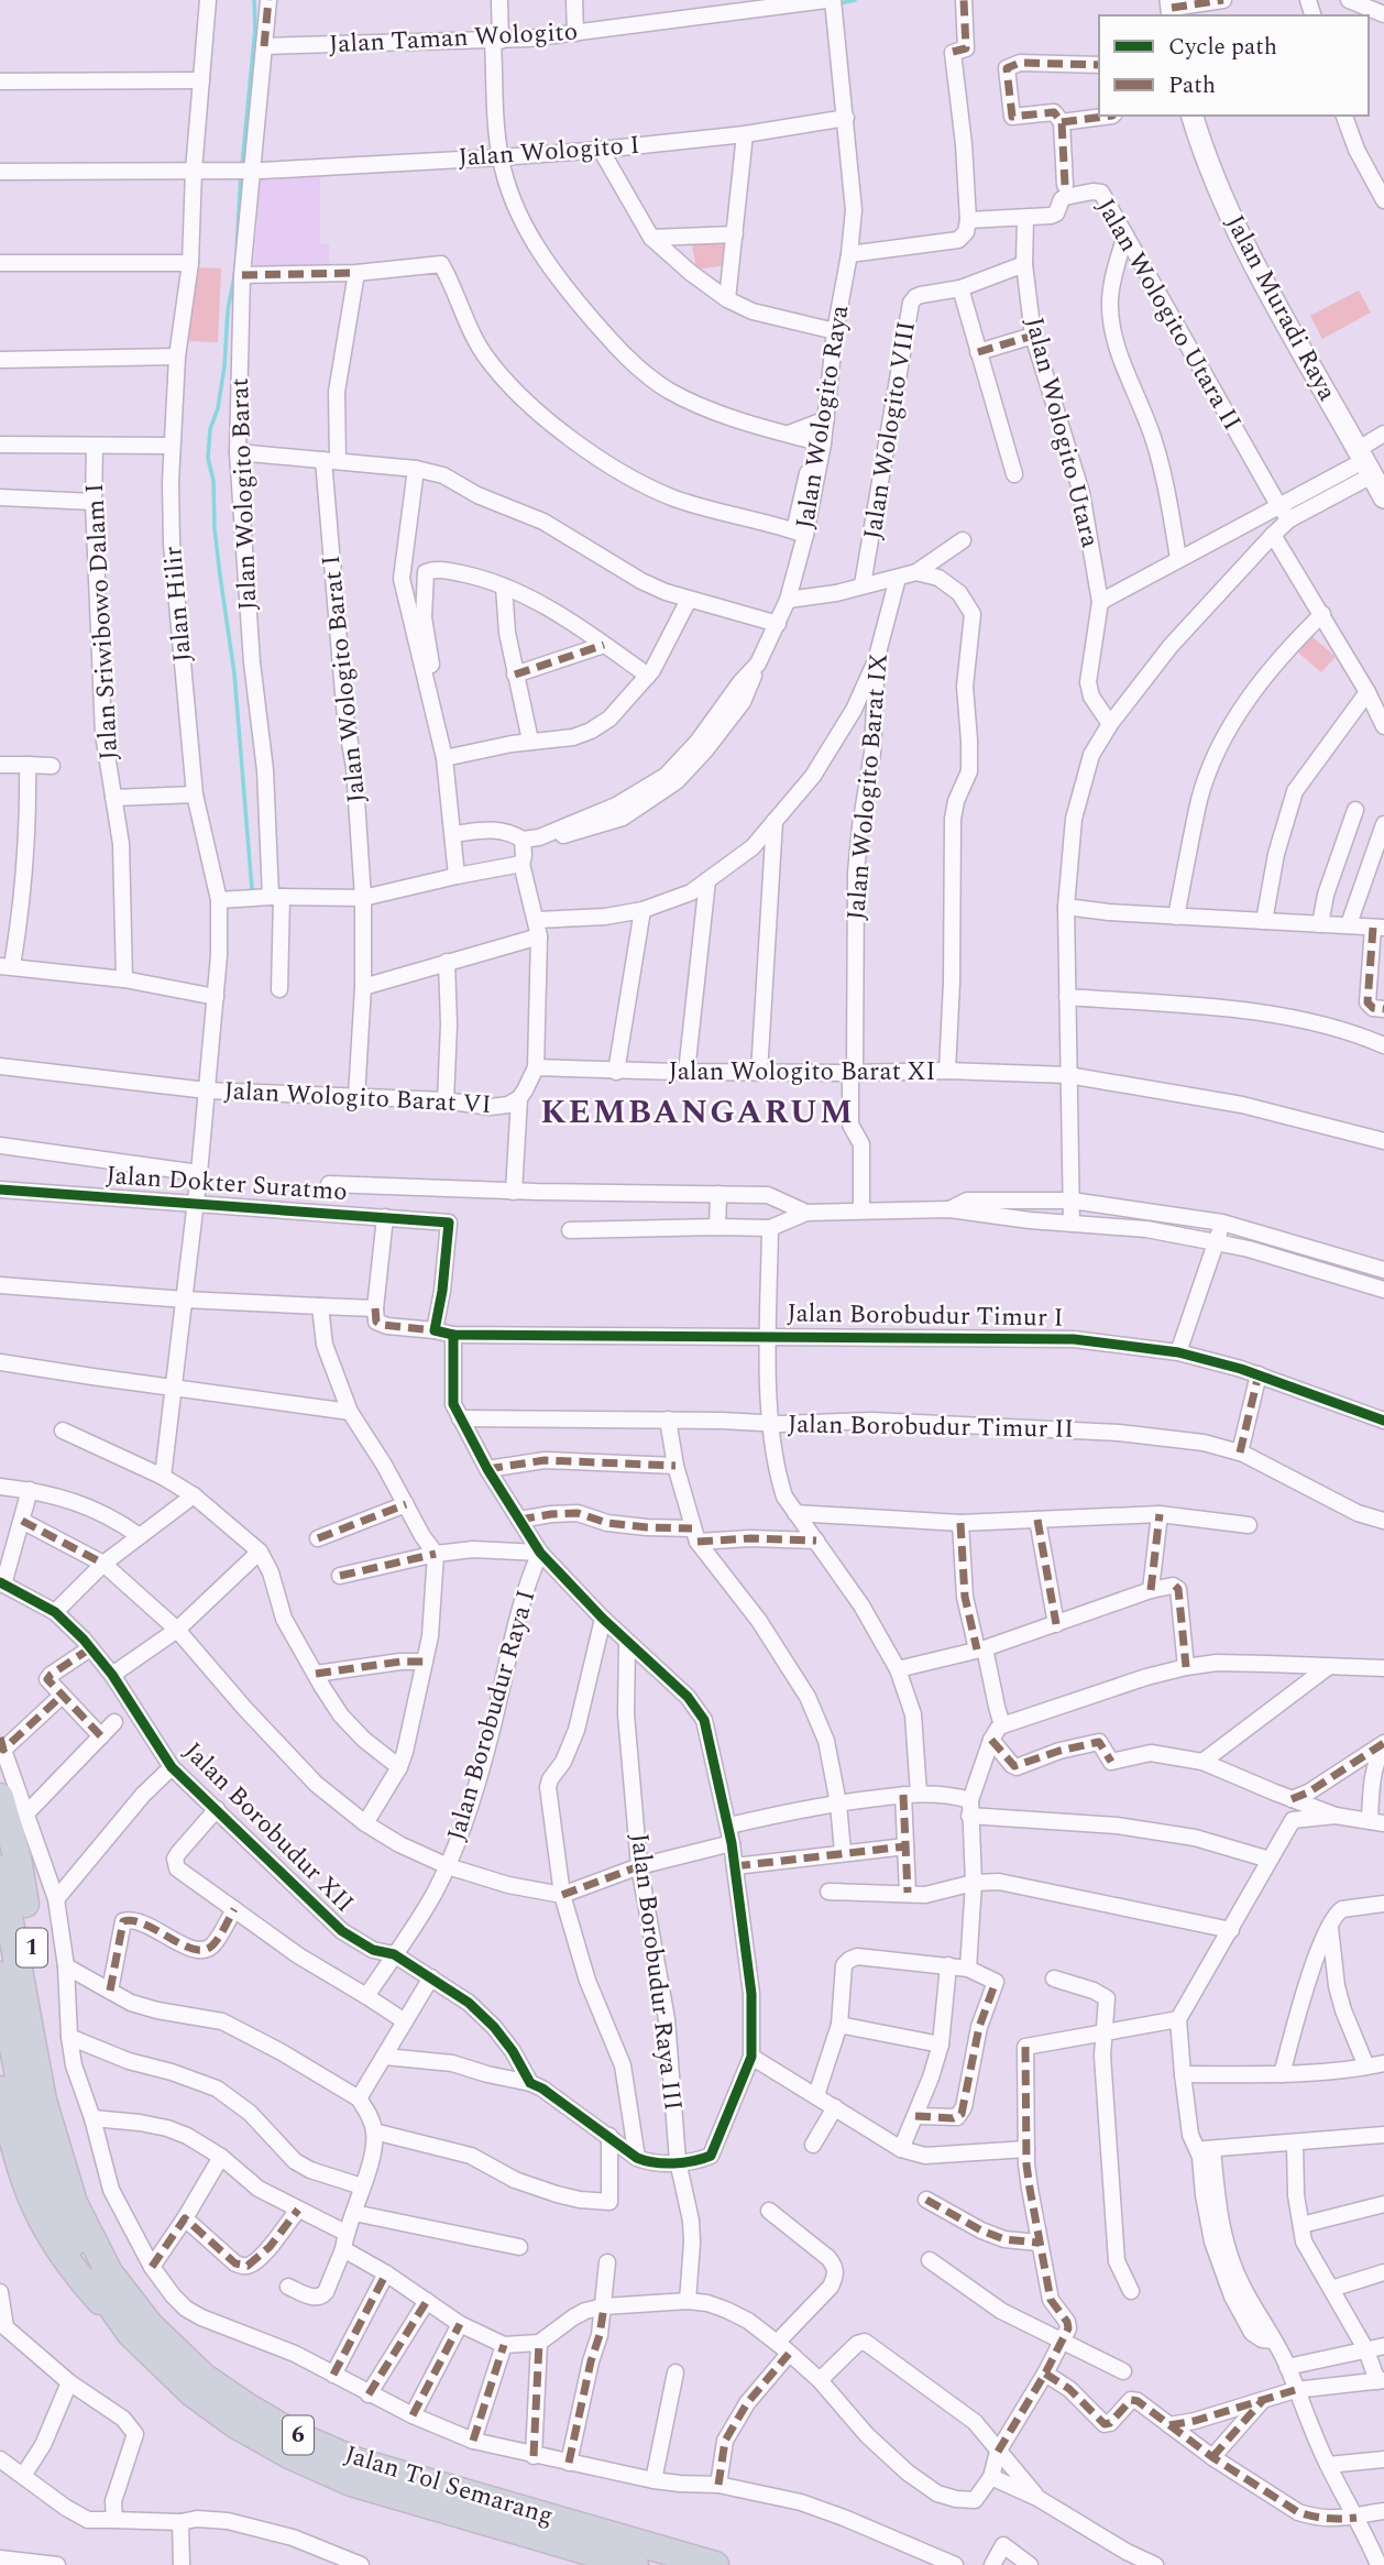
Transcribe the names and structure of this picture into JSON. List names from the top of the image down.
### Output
{
  "streets": {
    "highway": ["1", "6", "Jalan Tol Semarang"],
    "street": [
      "Jalan Taman Wologito",
      "Jalan Wologito I",
      "Jalan Muradi Raya",
      "Jalan Wologito Utara II",
      "Jalan Wologito Raya",
      "Jalan Wologito VIII",
      "Jalan Wologito Utara",
      "Jalan Wologito Barat",
      "Jalan Hilir",
      "Jalan Sriwibowo Dalam I",
      "Jalan Wologito Barat I",
      "Jalan Wologito Barat IX",
      "Jalan Wologito Barat XI",
      "Jalan Wologito Barat VI",
      "Jalan Dokter Suratmo",
      "Jalan Borobudur Timur I",
      "Jalan Borobudur Timur II",
      "Jalan Borobudur Raya I",
      "Jalan Borobudur XII",
      "Jalan Borobudur Raya III"
    ]
  },
  "crossings": [
    ["Jalan Taman Wologito", "Jalan Wologito Barat"],
    ["Jalan Wologito I", "Jalan Wologito Raya"],
    ["Jalan Wologito I", "Jalan Wologito Barat"],
    ["Jalan Wologito I", "Jalan Hilir"],
    ["Jalan Wologito Utara II", "Jalan Wologito Utara"],
    ["Jalan Wologito VIII", "Jalan Wologito Utara"],
    ["Jalan Hilir", "Jalan Wologito Barat VI"],
    ["Jalan Hilir", "Jalan Dokter Suratmo"],
    ["Jalan Wologito Barat I", "Jalan Wologito Barat VI"],
    ["Jalan Wologito Barat IX", "Jalan Wologito Barat XI"],
    ["Jalan Wologito Barat IX", "Jalan Dokter Suratmo"],
    ["Jalan Wologito Barat XI", "Jalan Wologito Barat VI"],
    ["Jalan Dokter Suratmo", "Jalan Borobudur Timur I"],
    ["Jalan Borobudur Raya I", "Jalan Borobudur XII"],
    ["1", "Jalan Tol Semarang"]
  ],
  "districts": ["KEMBANGARUM"],
  "legend": ["Cycle path", "Path"]
}
